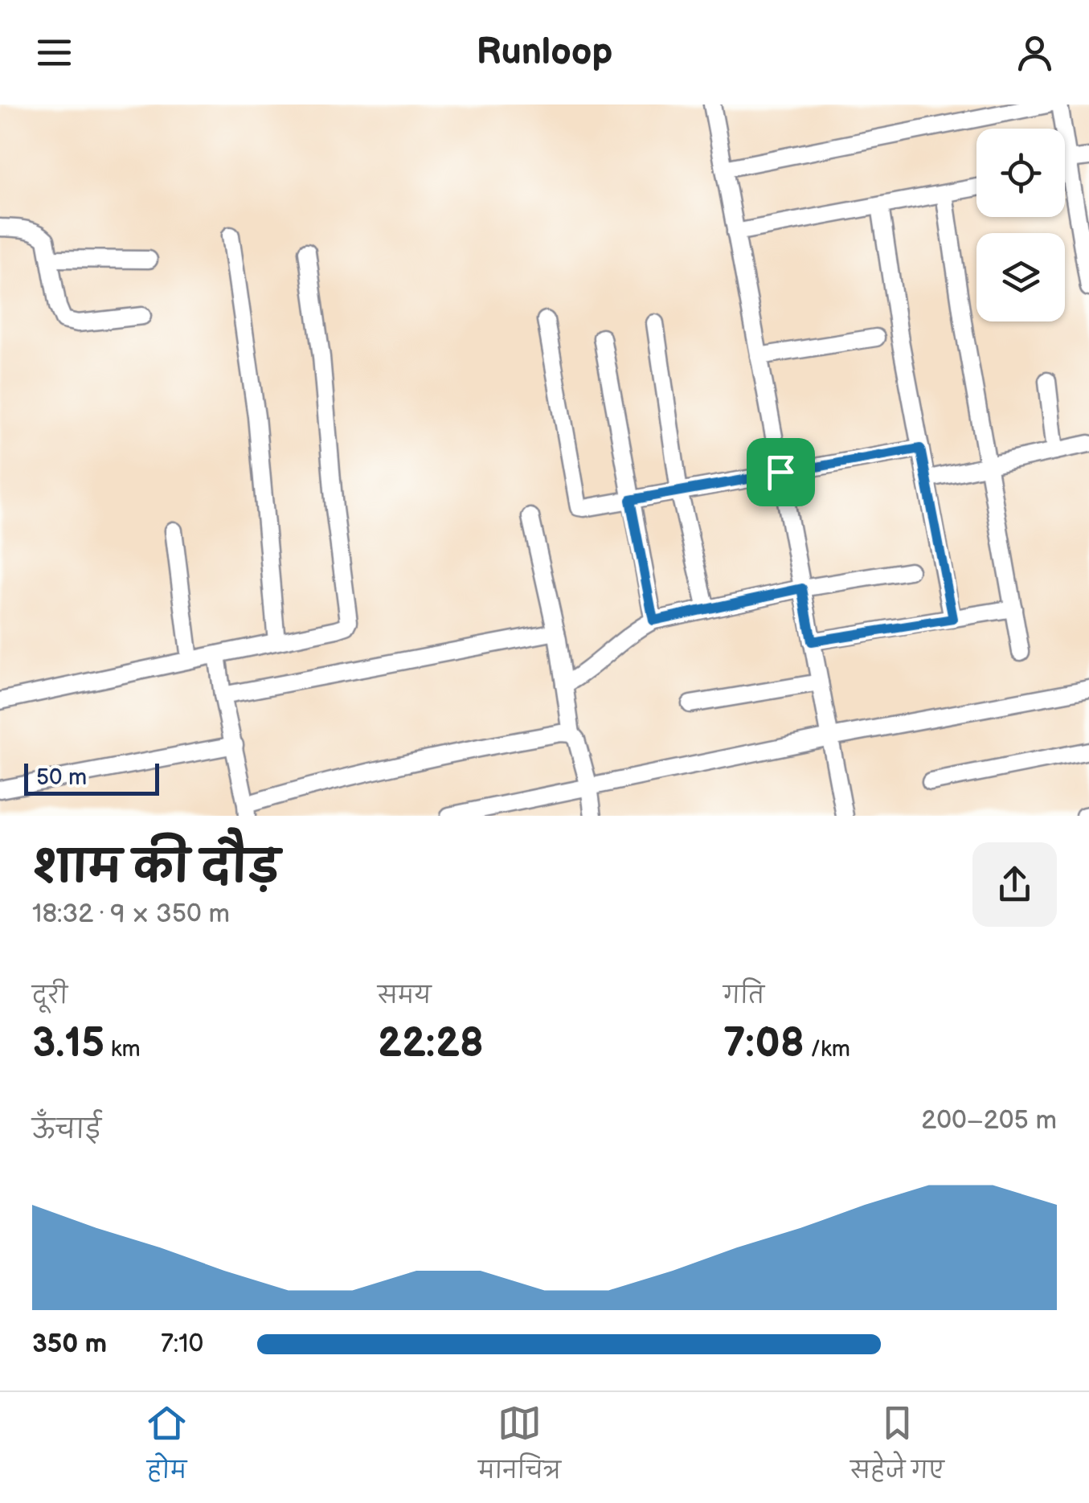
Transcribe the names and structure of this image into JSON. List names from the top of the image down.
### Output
{
  "scale_bar": "50 m",
  "page": {
    "header": "Runloop",
    "scale": "50 m",
    "heading": ["शाम की दौड़", "18:32 · 9 × 350 m"],
    "stats": [
      ["दूरी", "3.15 km"],
      ["समय", "22:28"],
      ["गति", "7:08 /km"]
    ],
    "chart": ["ऊँचाई", "200–205 m"],
    "list": [
      {
        "name": "350 m",
        "note": "7:10"
      }
    ],
    "tabs": ["होम", "मानचित्र", "सहेजे गए"]
  }
}
